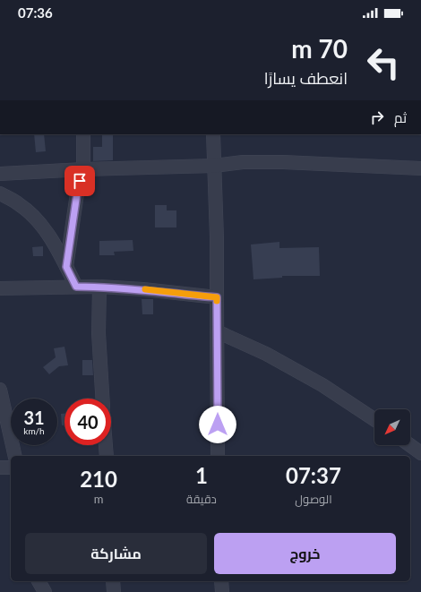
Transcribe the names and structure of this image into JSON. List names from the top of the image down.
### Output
{
  "north": "bottom left",
  "page": {
    "status": "07:36",
    "turn": ["70 m", "انعطف يسارًا"],
    "then": "ثم",
    "speed": "31 km/h",
    "limit": "40",
    "eta": [
      "07:37",
      "الوصول",
      "1",
      "دقيقة",
      "210",
      "m"
    ],
    "buttons": ["خروج", "مشاركة"]
  }
}
